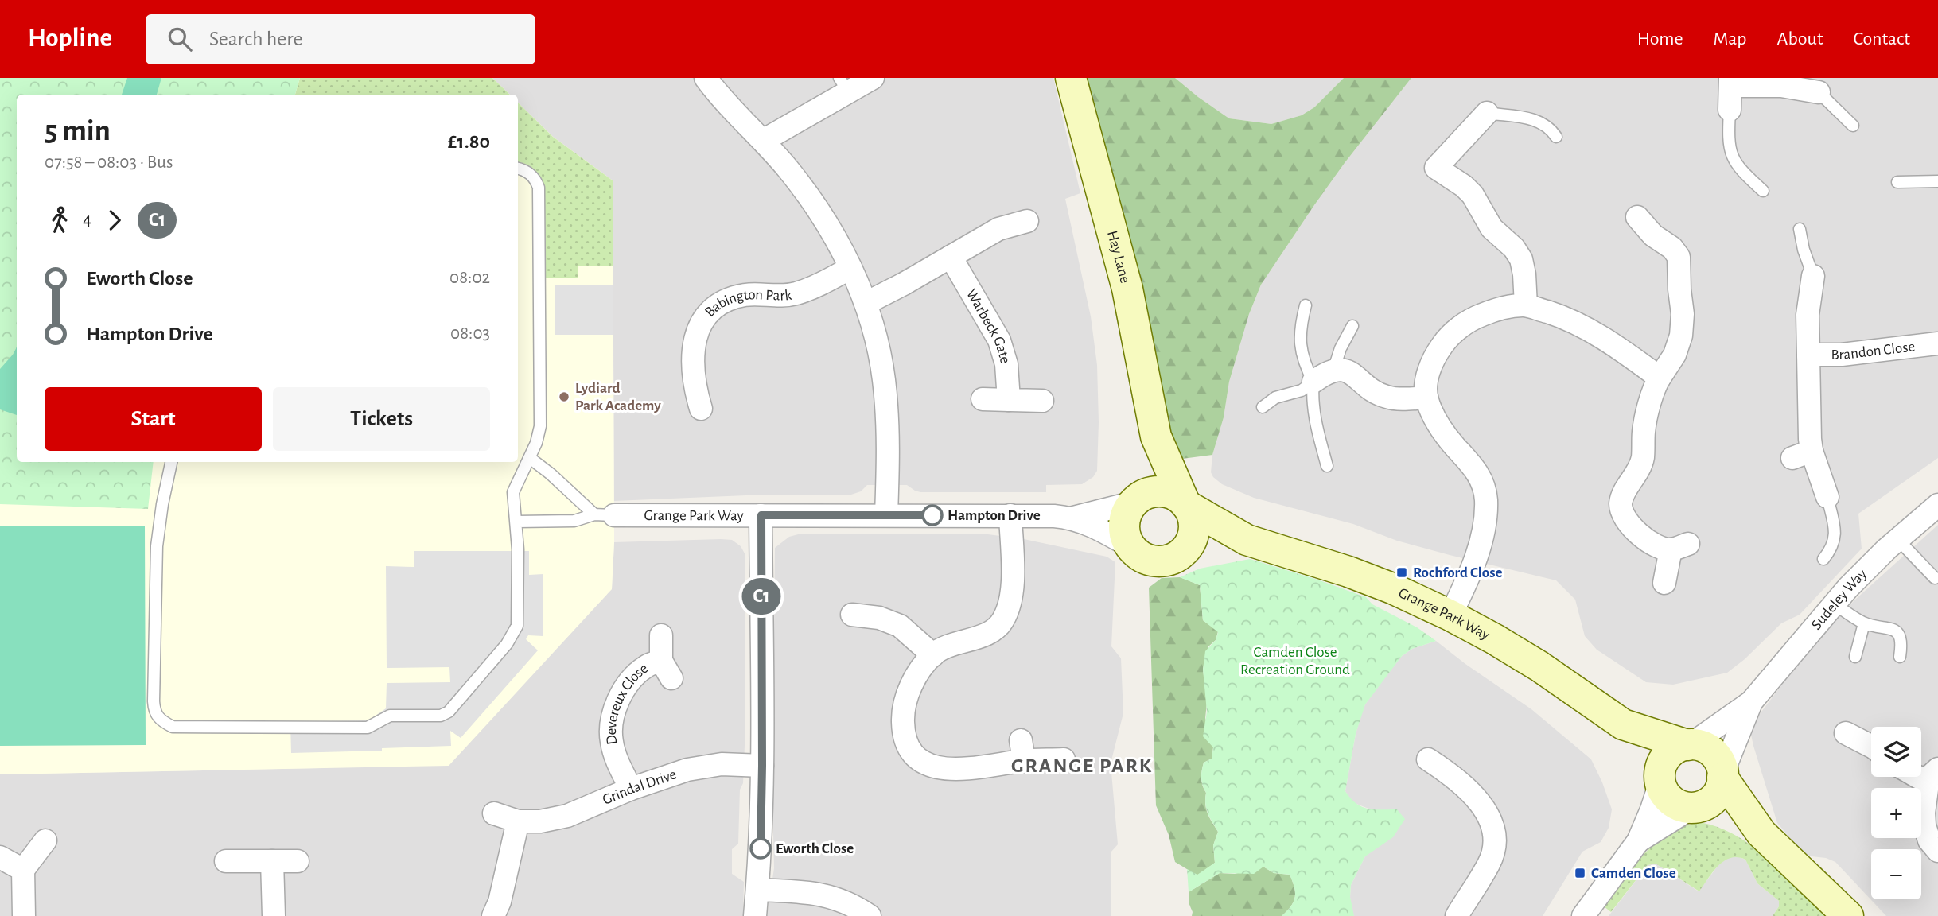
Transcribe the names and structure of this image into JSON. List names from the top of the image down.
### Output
{
  "streets": {
    "street": [
      "Hay Lane",
      "Babington Park",
      "Warbeck Gate",
      "Brandon Close",
      "Grange Park Way",
      "Sudeley Way",
      "Devereux Close",
      "Grindal Drive"
    ]
  },
  "crossings": [
    ["Hay Lane", "Grange Park Way"],
    ["Grange Park Way", "Sudeley Way"],
    ["Devereux Close", "Grindal Drive"]
  ],
  "districts": ["GRANGE PARK"],
  "parks": ["Camden Close Recreation Ground"],
  "places": {
    "other": ["Lydiard Park Academy", "Hampton Drive", "Eworth Close"],
    "transit": ["Rochford Close", "Camden Close"]
  },
  "lines": ["bus line C1"],
  "page": {
    "header": "Hopline",
    "search": "Search here",
    "nav": [
      "Home",
      "Map",
      "About",
      "Contact"
    ],
    "on_map": "C1",
    "heading": ["5 min", "07:58 – 08:03 · Bus", "£1.80"],
    "legs": ["4", "C1"],
    "list": [
      {
        "name": "Eworth Close",
        "value": "08:02"
      },
      {
        "name": "Hampton Drive",
        "value": "08:03"
      }
    ],
    "buttons": ["Start", "Tickets"],
    "map_buttons": ["+", "−"]
  }
}
